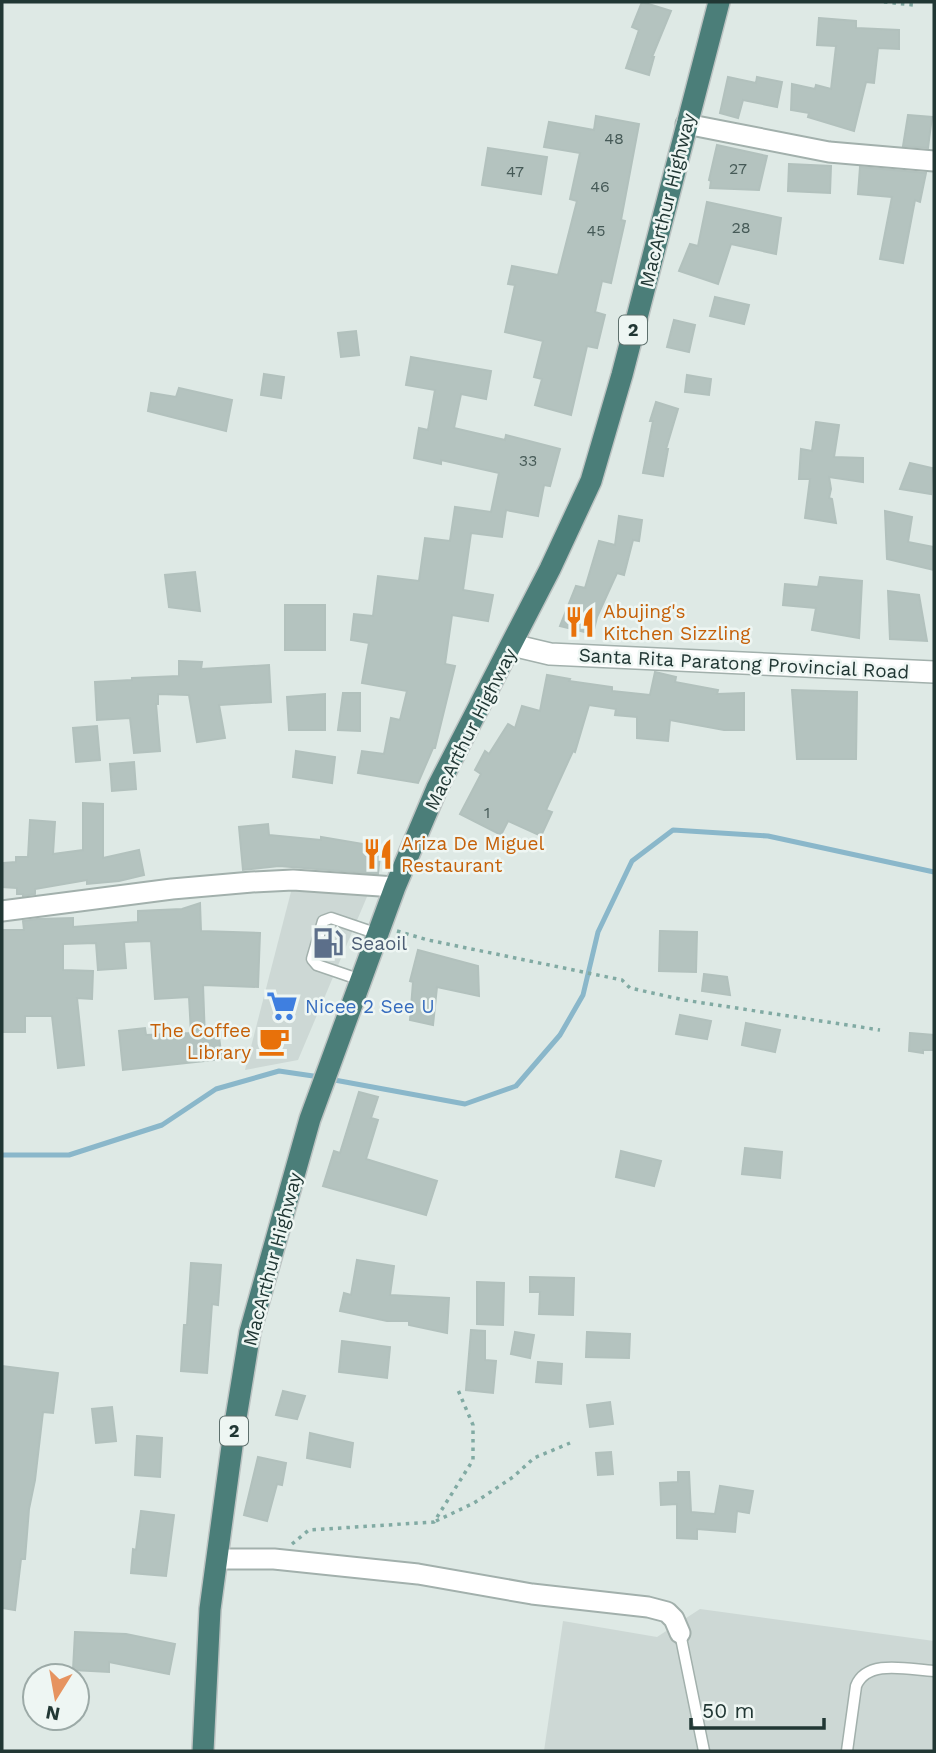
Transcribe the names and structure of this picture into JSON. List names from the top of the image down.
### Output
{
  "streets": {
    "highway": ["MacArthur Highway", "2"],
    "street": ["Santa Rita Paratong Provincial Road"]
  },
  "crossings": [
    ["MacArthur Highway", "Santa Rita Paratong Provincial Road"]
  ],
  "places": {
    "restaurant": ["Abujing's Kitchen Sizzling", "Ariza De Miguel Restaurant"],
    "fuel station": ["Seaoil"],
    "supermarket": ["Nicee 2 See U"],
    "cafe": ["The Coffee Library"]
  },
  "house_numbers": [
    "48",
    "27",
    "47",
    "46",
    "28",
    "45",
    "33",
    "1"
  ],
  "scale_bar": "50 m",
  "north": "bottom"
}
